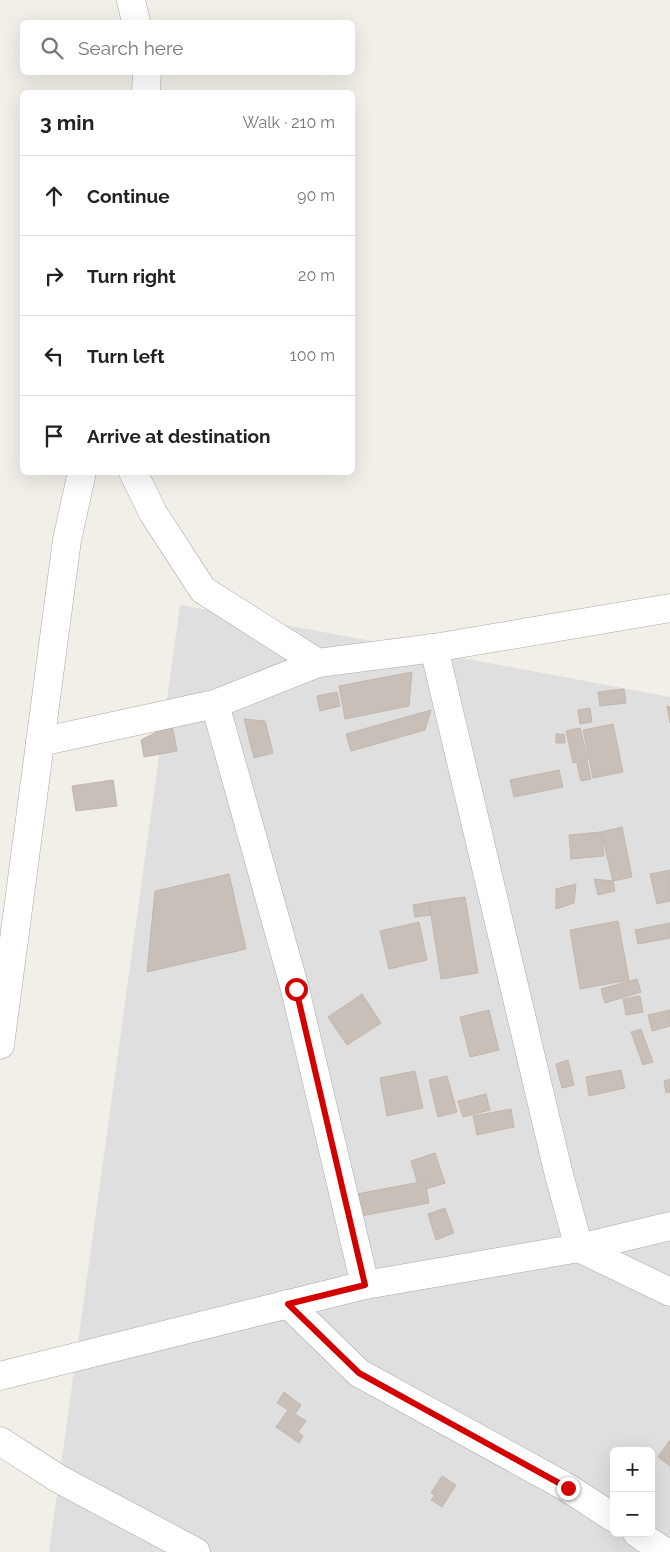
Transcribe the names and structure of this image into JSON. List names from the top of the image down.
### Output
{
  "page": {
    "search": "Search here",
    "heading": ["3 min", "Walk · 210 m"],
    "list": [
      ["Continue", "90 m"],
      ["Turn right", "20 m"],
      ["Turn left", "100 m"],
      "Arrive at destination"
    ],
    "map_buttons": ["+", "−"]
  }
}
